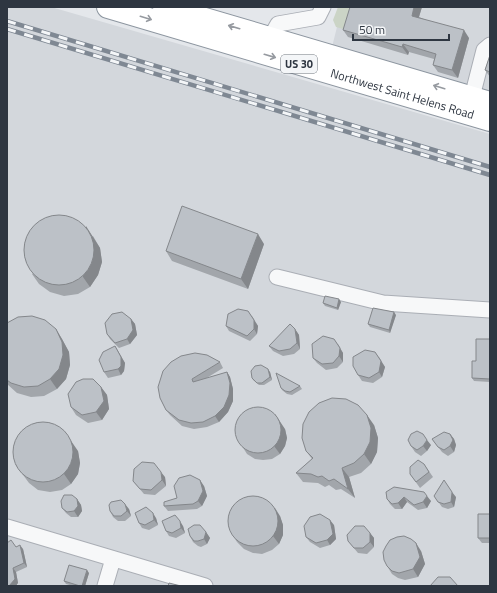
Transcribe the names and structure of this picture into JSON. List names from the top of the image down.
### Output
{
  "streets": {
    "highway": ["US 30", "Northwest Saint Helens Road"]
  },
  "scale_bar": "50 m"
}
